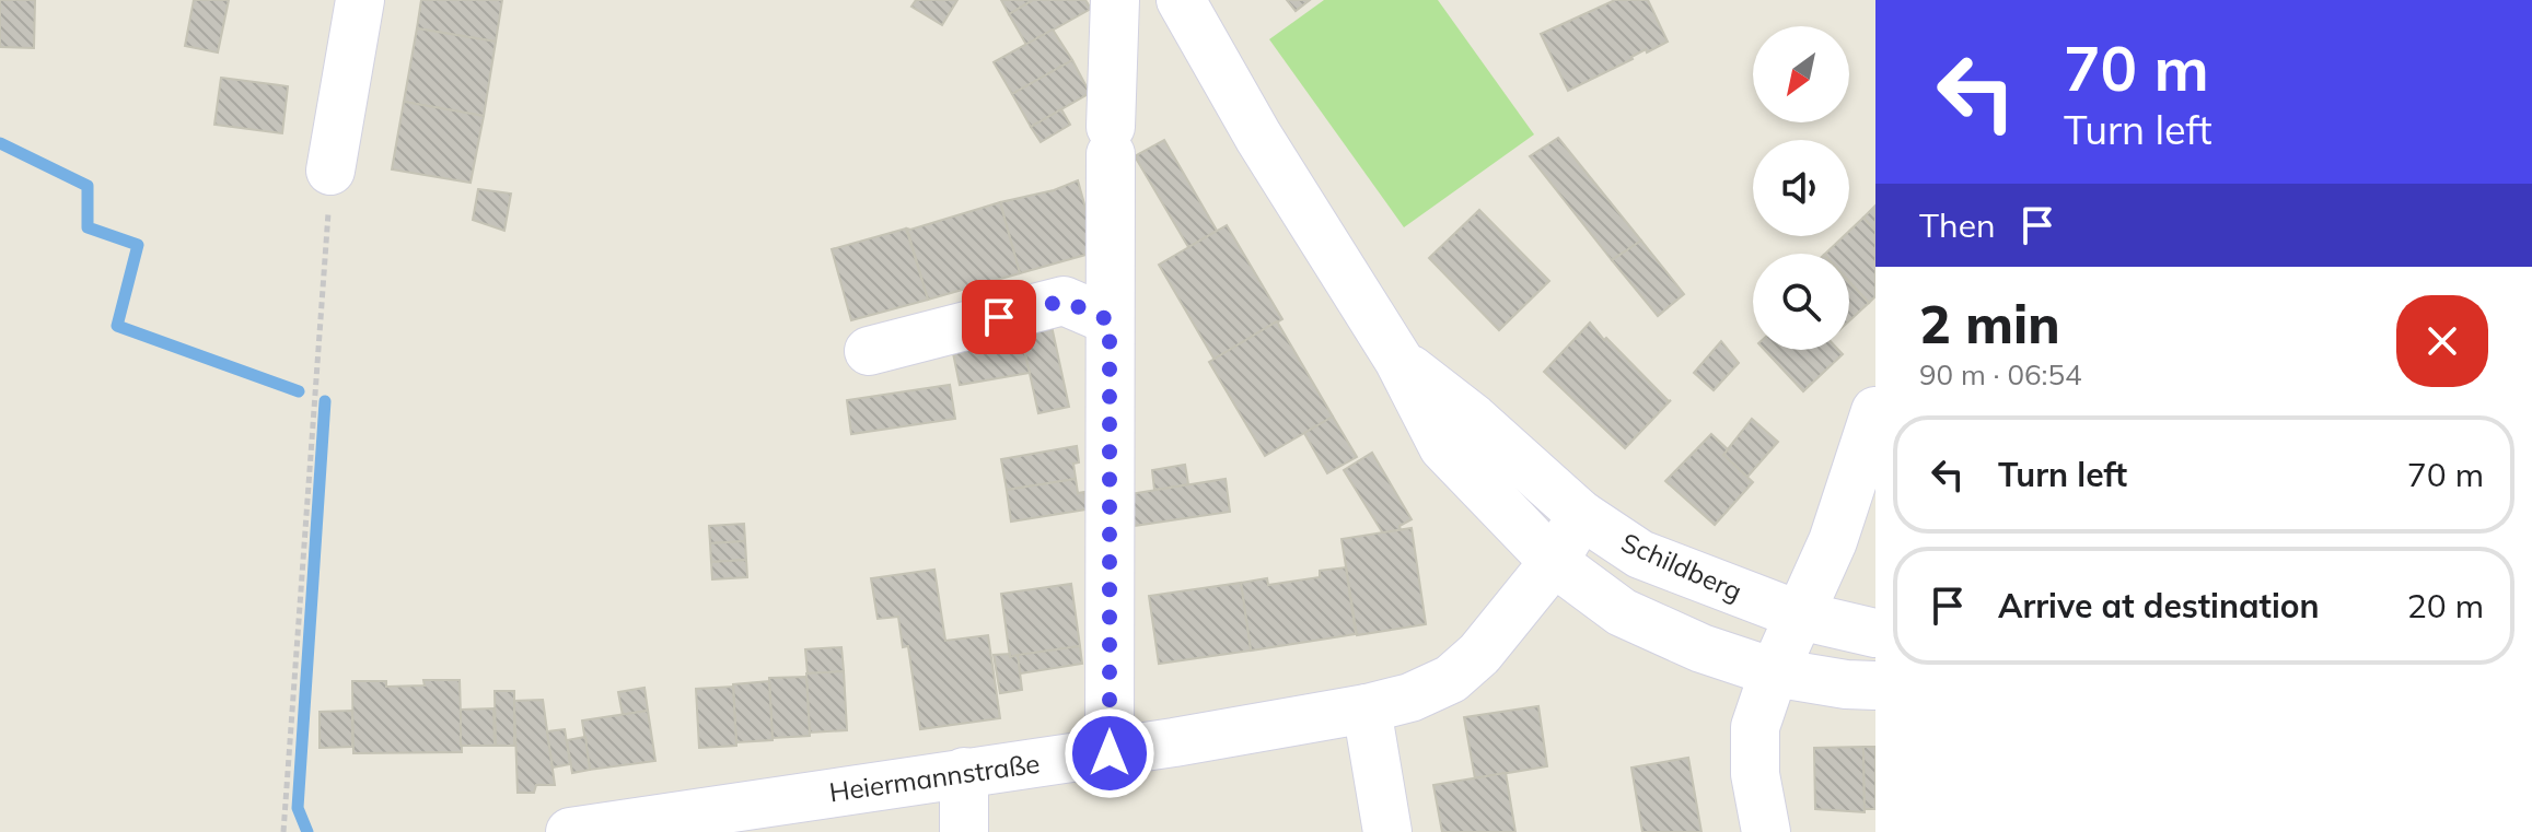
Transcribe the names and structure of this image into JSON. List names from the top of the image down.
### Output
{
  "streets": {
    "street": ["Schildberg", "Heiermannstraße"]
  },
  "crossings": [
    ["Schildberg", "Heiermannstraße"]
  ],
  "north": "bottom left",
  "page": {
    "turn": ["70 m", "Turn left"],
    "then": "Then",
    "heading": ["2 min", "90 m · 06:54"],
    "list": [
      {
        "name": "Turn left",
        "value": "70 m"
      },
      {
        "name": "Arrive at destination",
        "value": "20 m"
      }
    ]
  }
}
